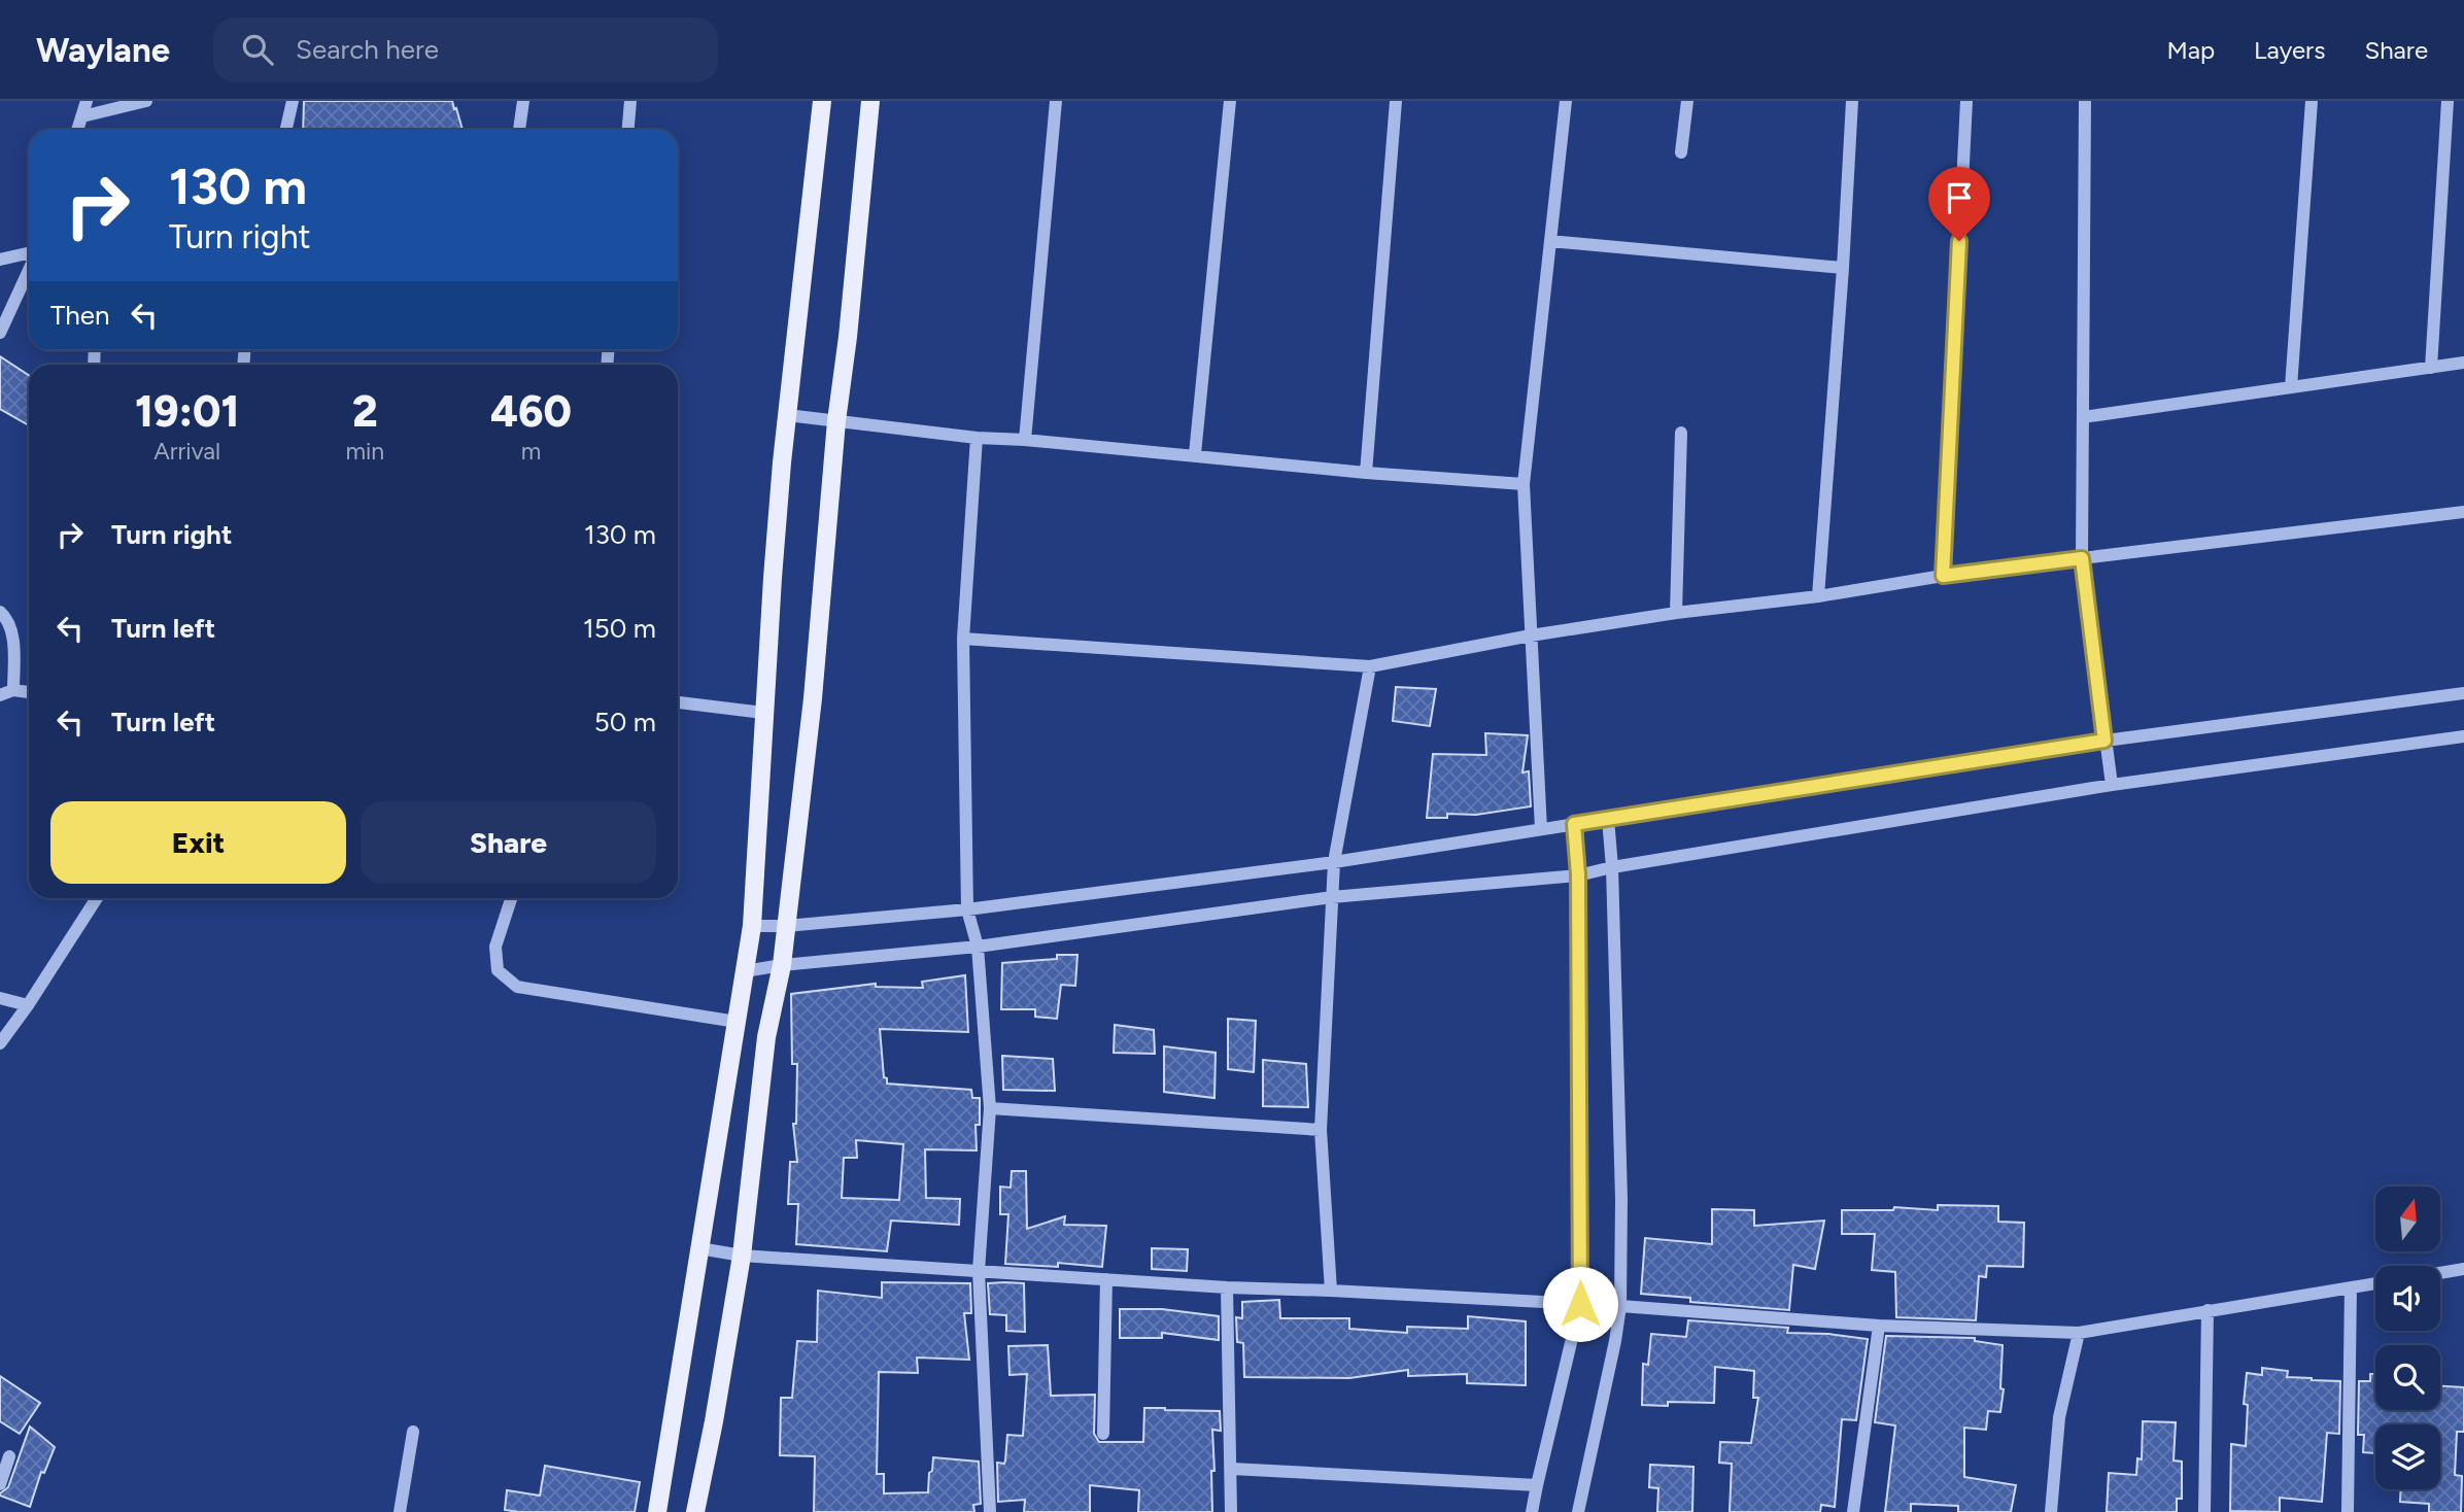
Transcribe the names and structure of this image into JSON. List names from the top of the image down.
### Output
{
  "north": "top",
  "page": {
    "header": "Waylane",
    "search": "Search here",
    "nav": ["Map", "Layers", "Share"],
    "turn": ["130 m", "Turn right"],
    "then": "Then",
    "eta": [
      "19:01",
      "Arrival",
      "2",
      "min",
      "460",
      "m"
    ],
    "list": [
      {
        "name": "Turn right",
        "value": "130 m"
      },
      {
        "name": "Turn left",
        "value": "150 m"
      },
      {
        "name": "Turn left",
        "value": "50 m"
      }
    ],
    "buttons": ["Exit", "Share"]
  }
}
